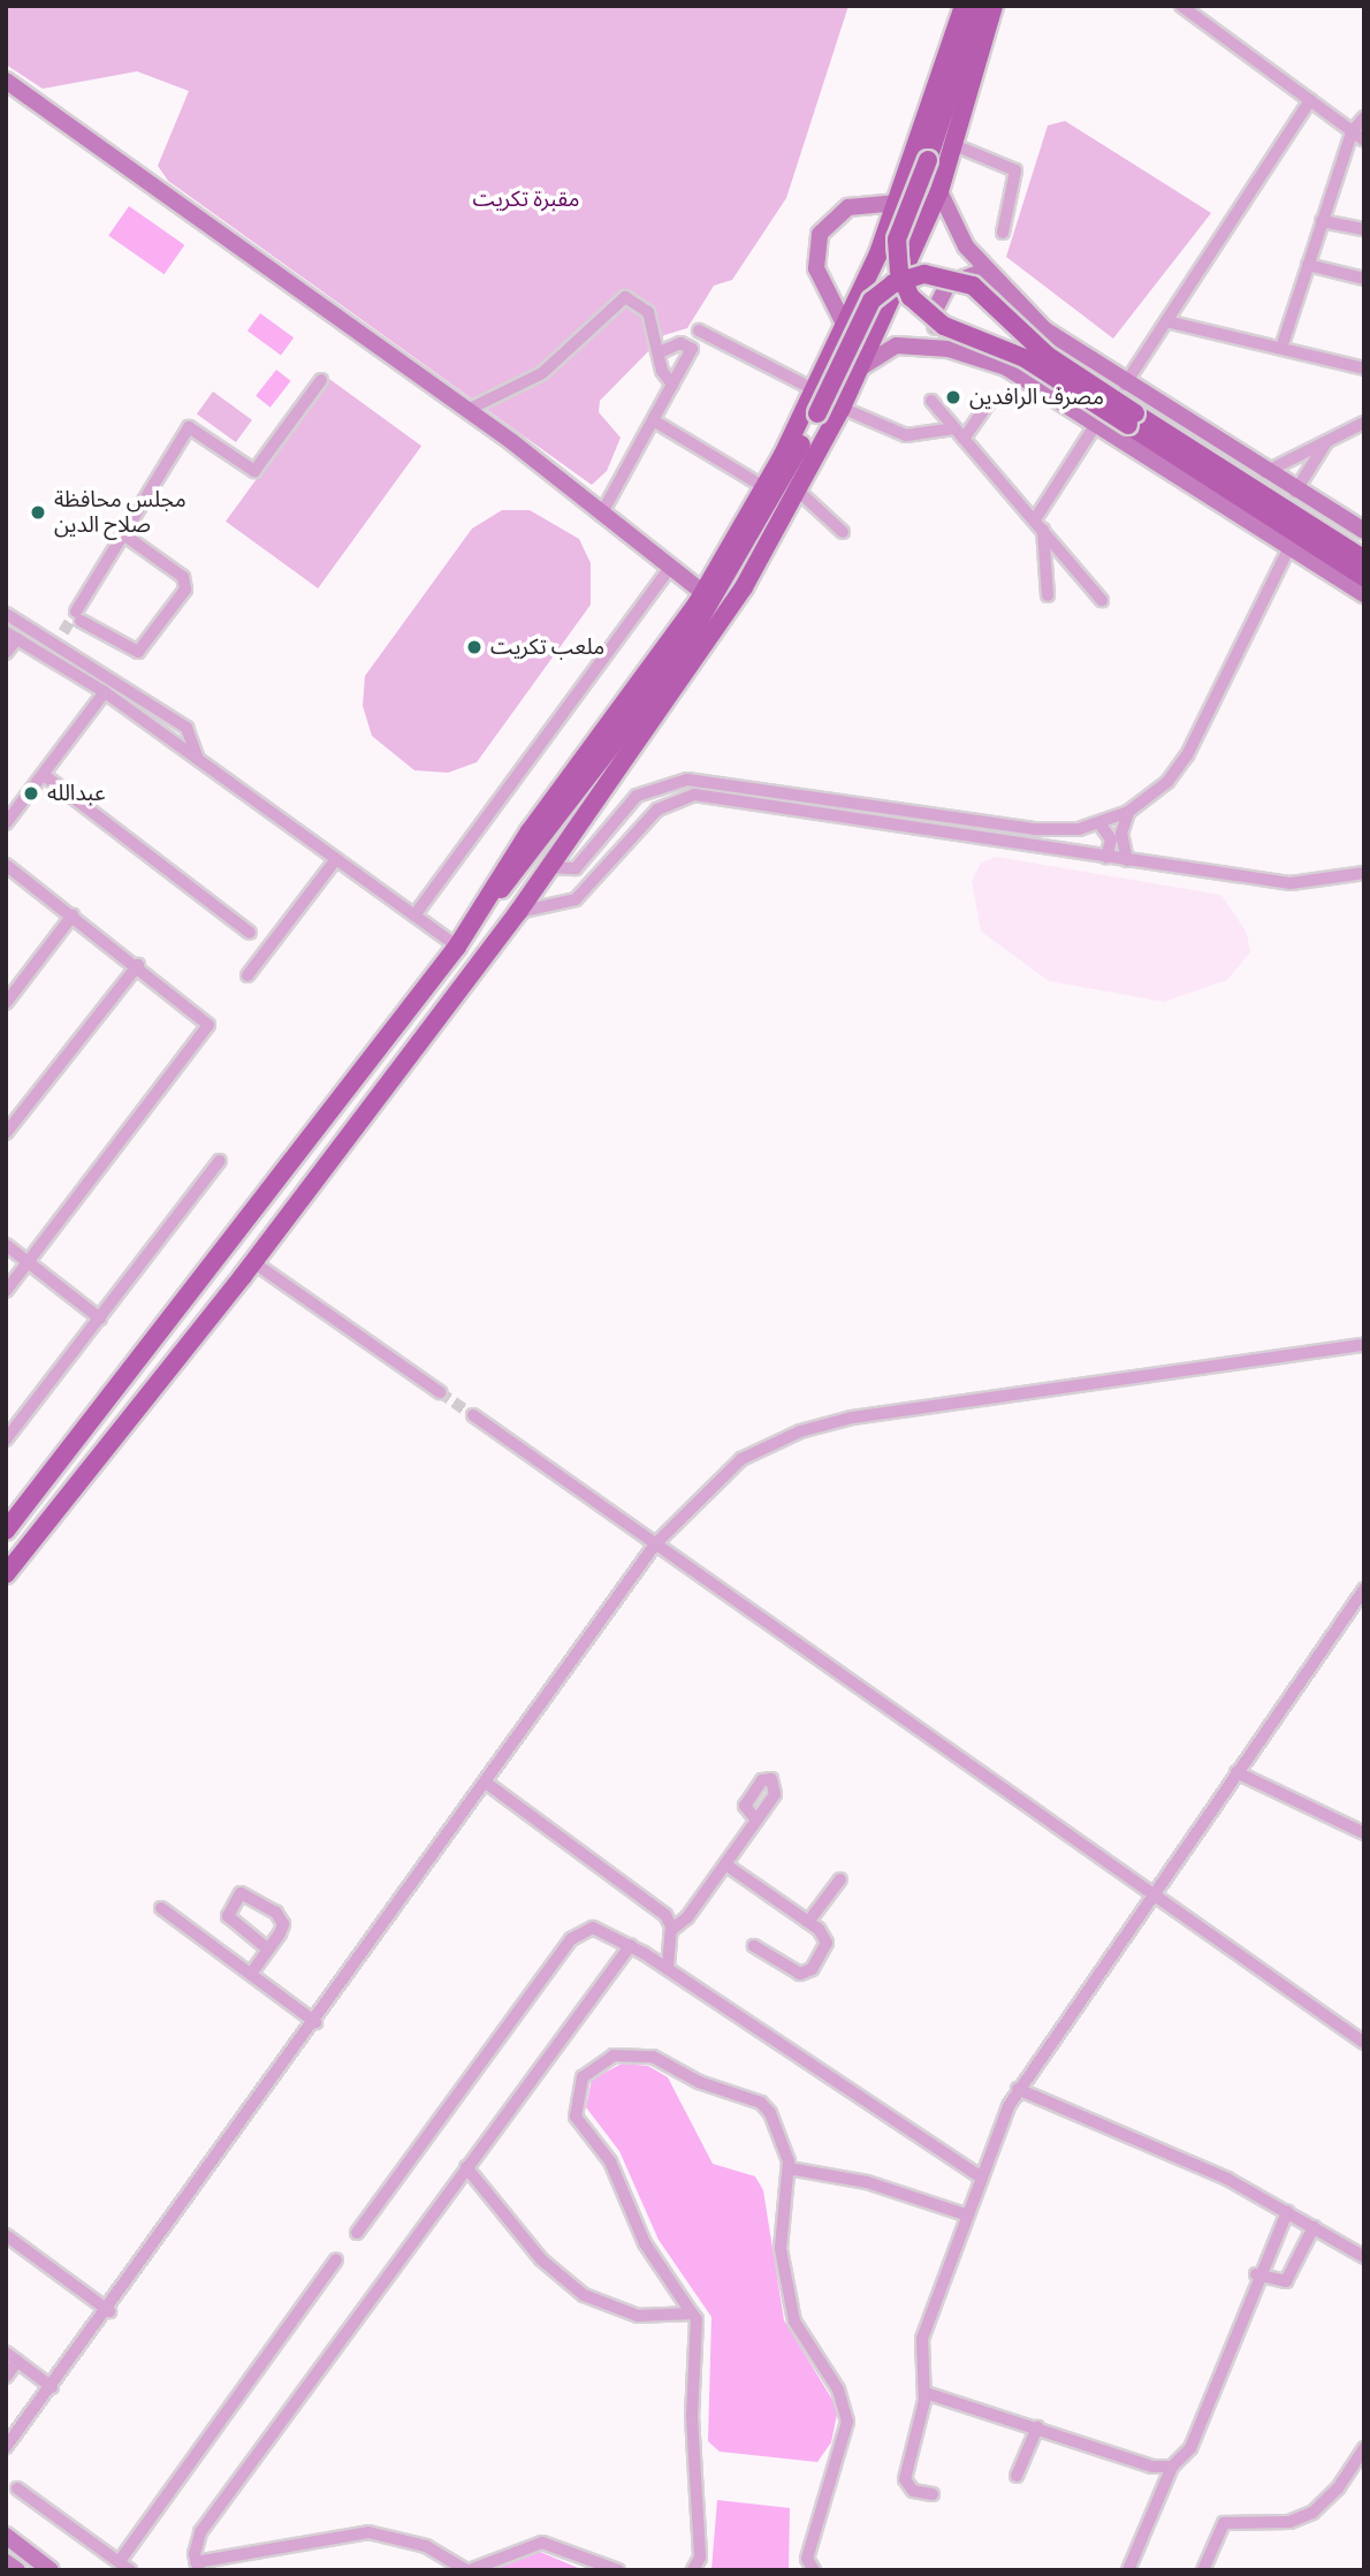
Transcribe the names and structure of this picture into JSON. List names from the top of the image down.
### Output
{
  "parks": ["مقبرة تكريت"],
  "places": [
    "مصرف الرافدين",
    "مجلس محافظة صلاح الدين",
    "ملعب تكريت",
    "عبدالله"
  ]
}
